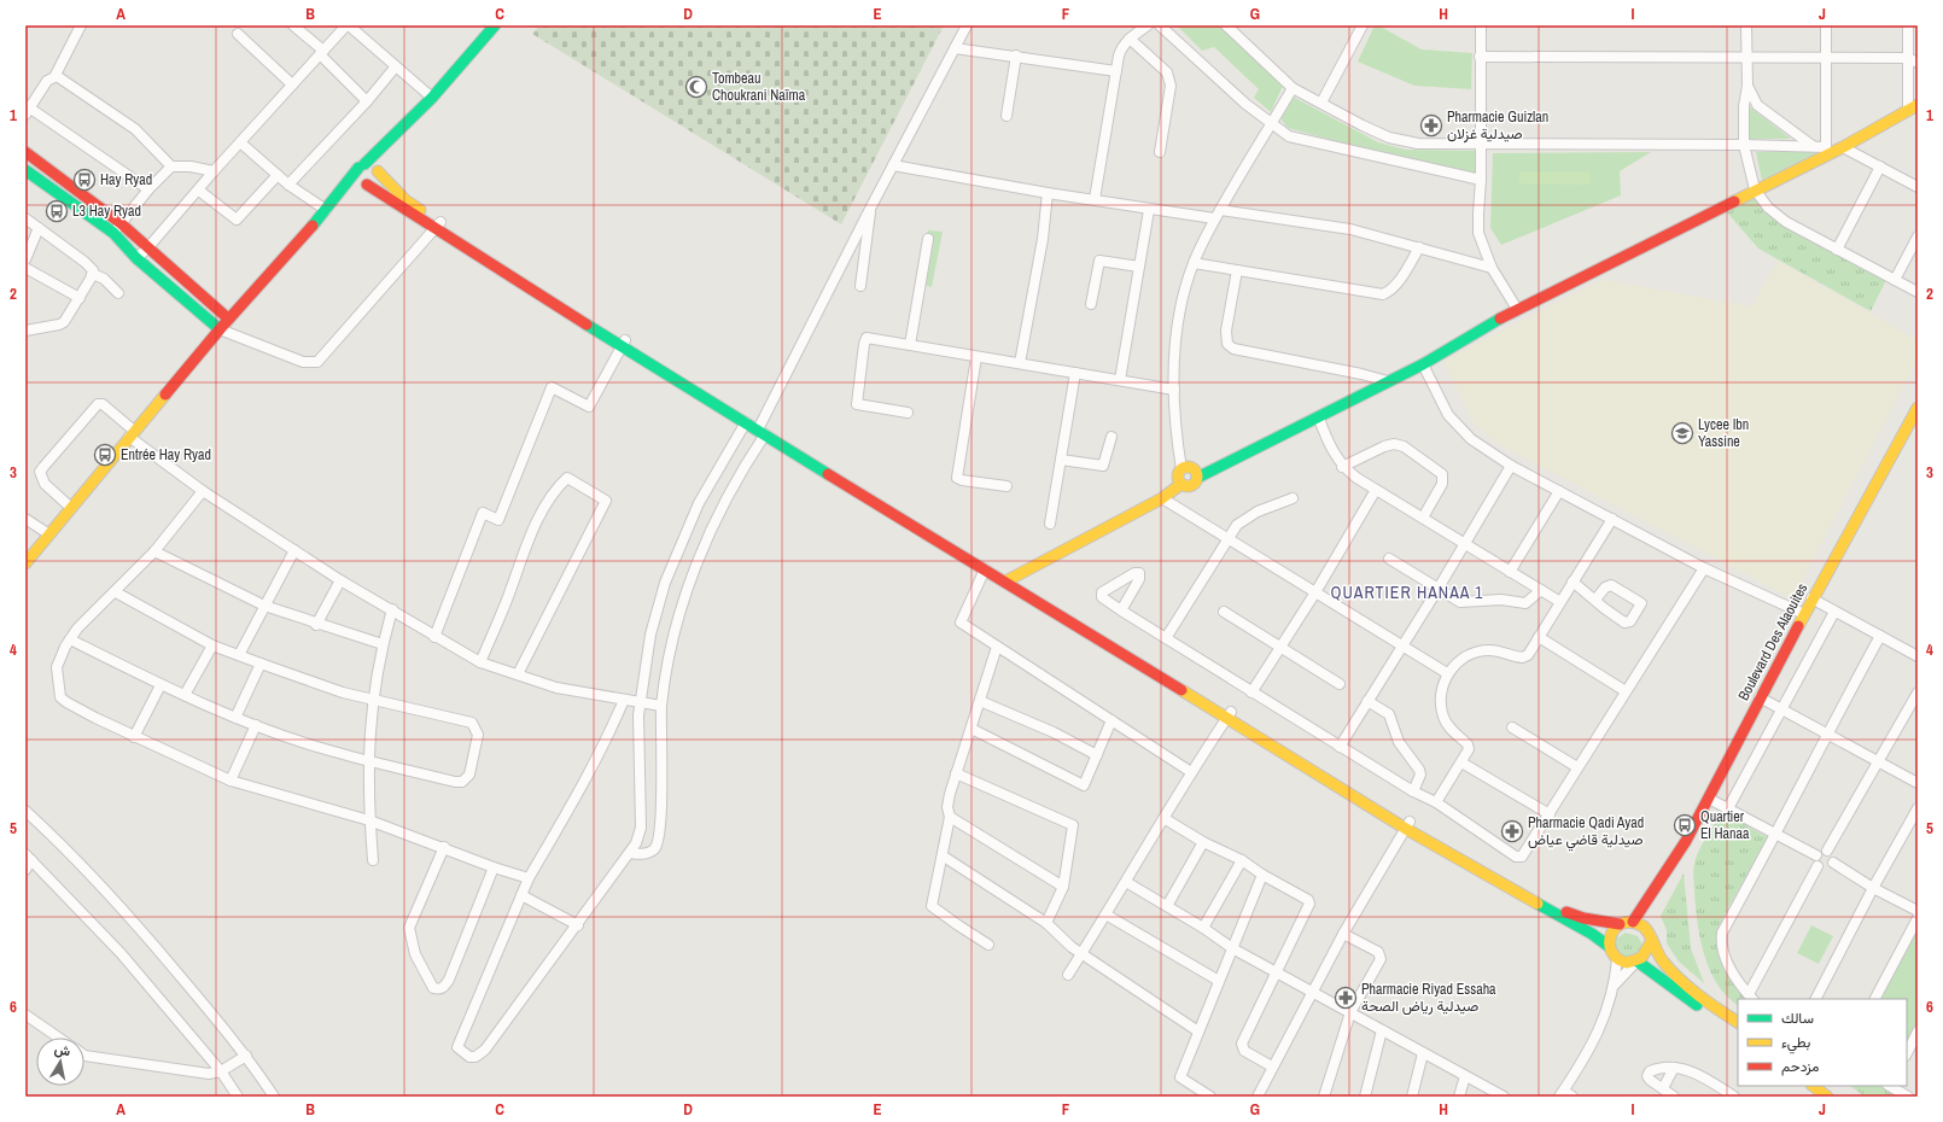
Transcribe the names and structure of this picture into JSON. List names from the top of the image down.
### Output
{
  "streets": {
    "main road": ["Boulevard Des Alaouites"]
  },
  "districts": ["QUARTIER HANAA 1"],
  "places": {
    "mosque": ["Tombeau Choukrani Naïma"],
    "pharmacy": ["Pharmacie Guizlan صيدلية غزلان", "Pharmacie Qadi Ayad صيدلية قاضي عياض", "Pharmacie Riyad Essaha صيدلية رياض الصحة"],
    "bus stop": [
      "Hay Ryad",
      "L3 Hay Ryad",
      "Entrée Hay Ryad",
      "Quartier El Hanaa"
    ],
    "school or university": ["Lycee Ibn Yassine"]
  },
  "legend": ["سالك", "بطيء", "مزدحم"],
  "north": "top",
  "grid": {
    "columns": [
      "A",
      "B",
      "C",
      "D",
      "E",
      "F",
      "G",
      "H",
      "I",
      "J"
    ],
    "rows": [
      "1",
      "2",
      "3",
      "4",
      "5",
      "6"
    ]
  }
}
